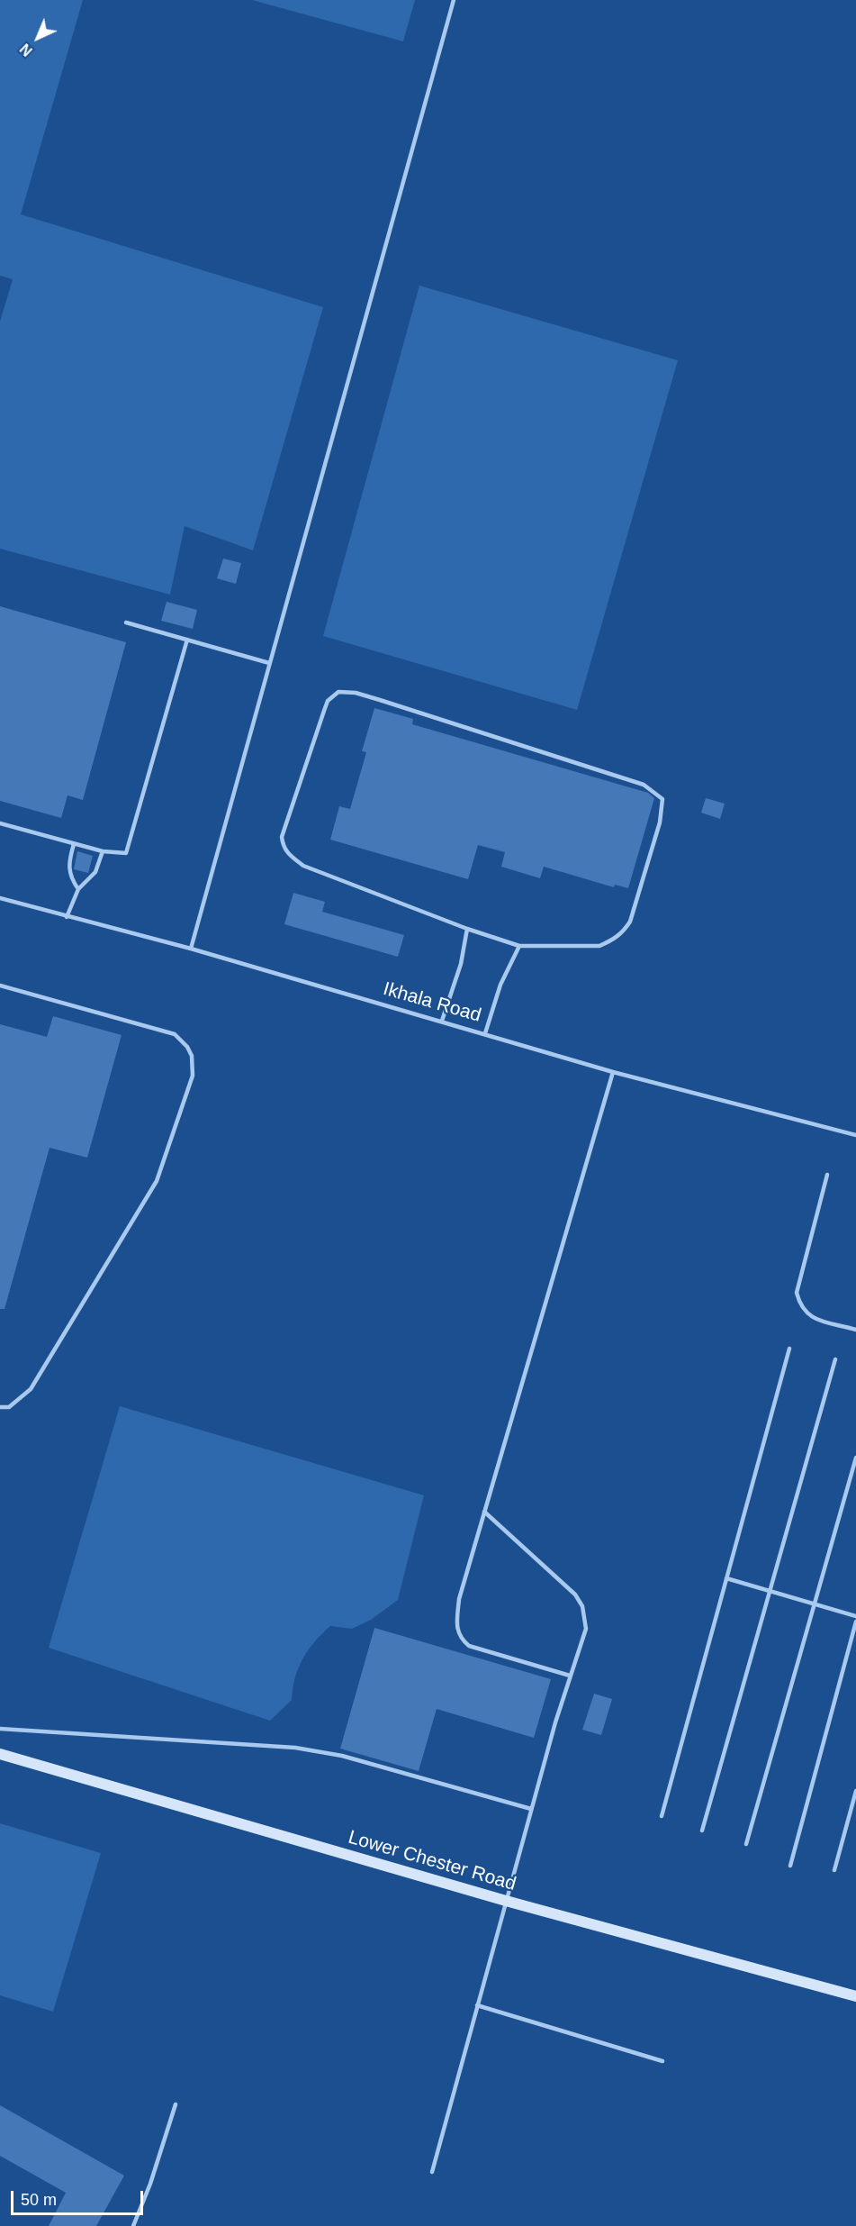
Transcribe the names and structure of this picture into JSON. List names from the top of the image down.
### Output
{
  "streets": {
    "street": ["Lower Chester Road"],
    "lane": ["Ikhala Road"]
  },
  "scale_bar": "50 m",
  "north": "bottom left"
}
